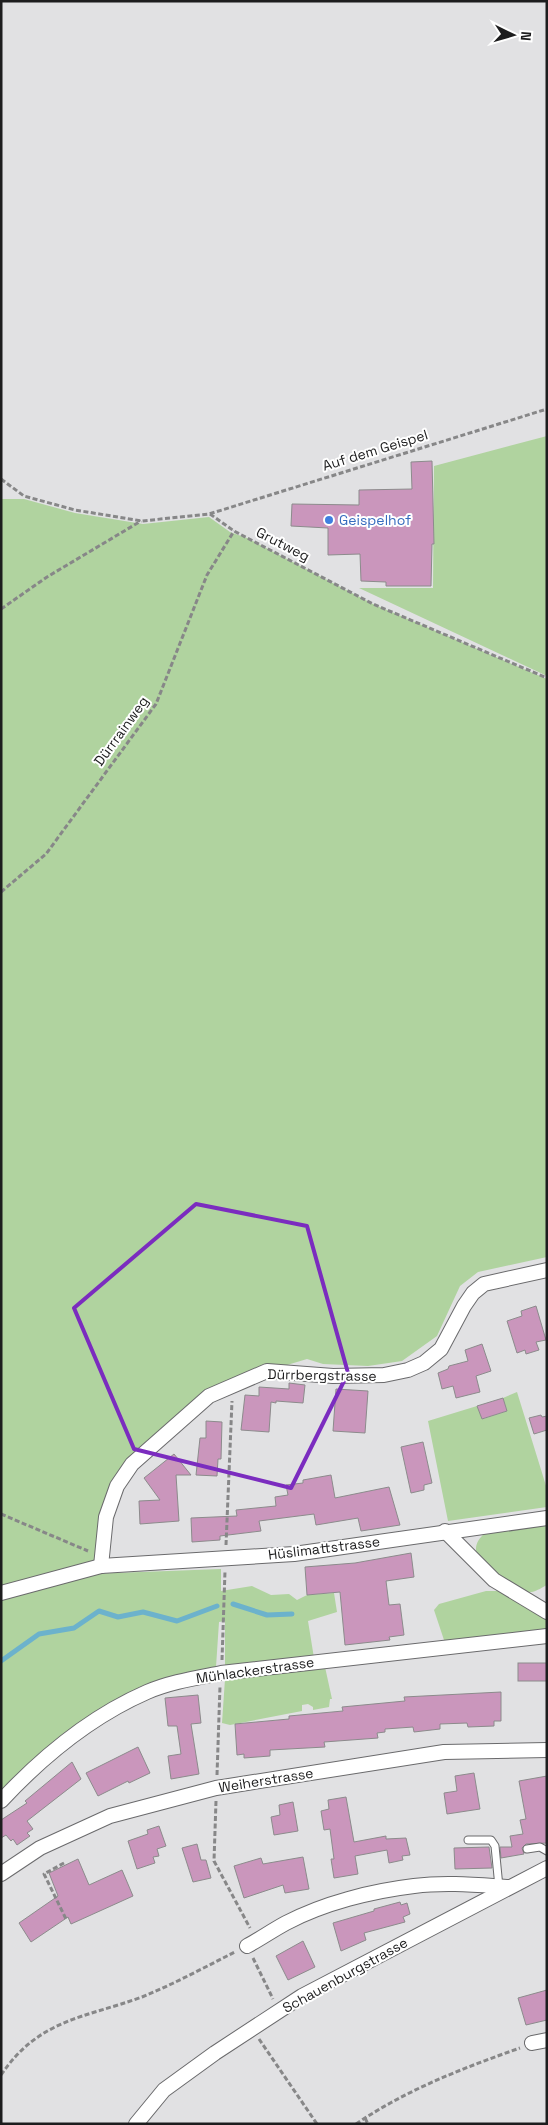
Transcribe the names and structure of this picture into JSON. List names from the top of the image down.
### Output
{
  "streets": {
    "street": [
      "Dürrbergstrasse",
      "Hüslimattstrasse",
      "Mühlackerstrasse",
      "Weiherstrasse",
      "Schauenburgstrasse"
    ],
    "path": ["Auf dem Geispel", "Grutweg", "Dürrrainweg"]
  },
  "crossings": [
    ["Auf dem Geispel", "Grutweg"],
    ["Grutweg", "Dürrrainweg"],
    ["Dürrbergstrasse", "Hüslimattstrasse"]
  ],
  "places": ["Geispelhof"],
  "north": "right"
}
